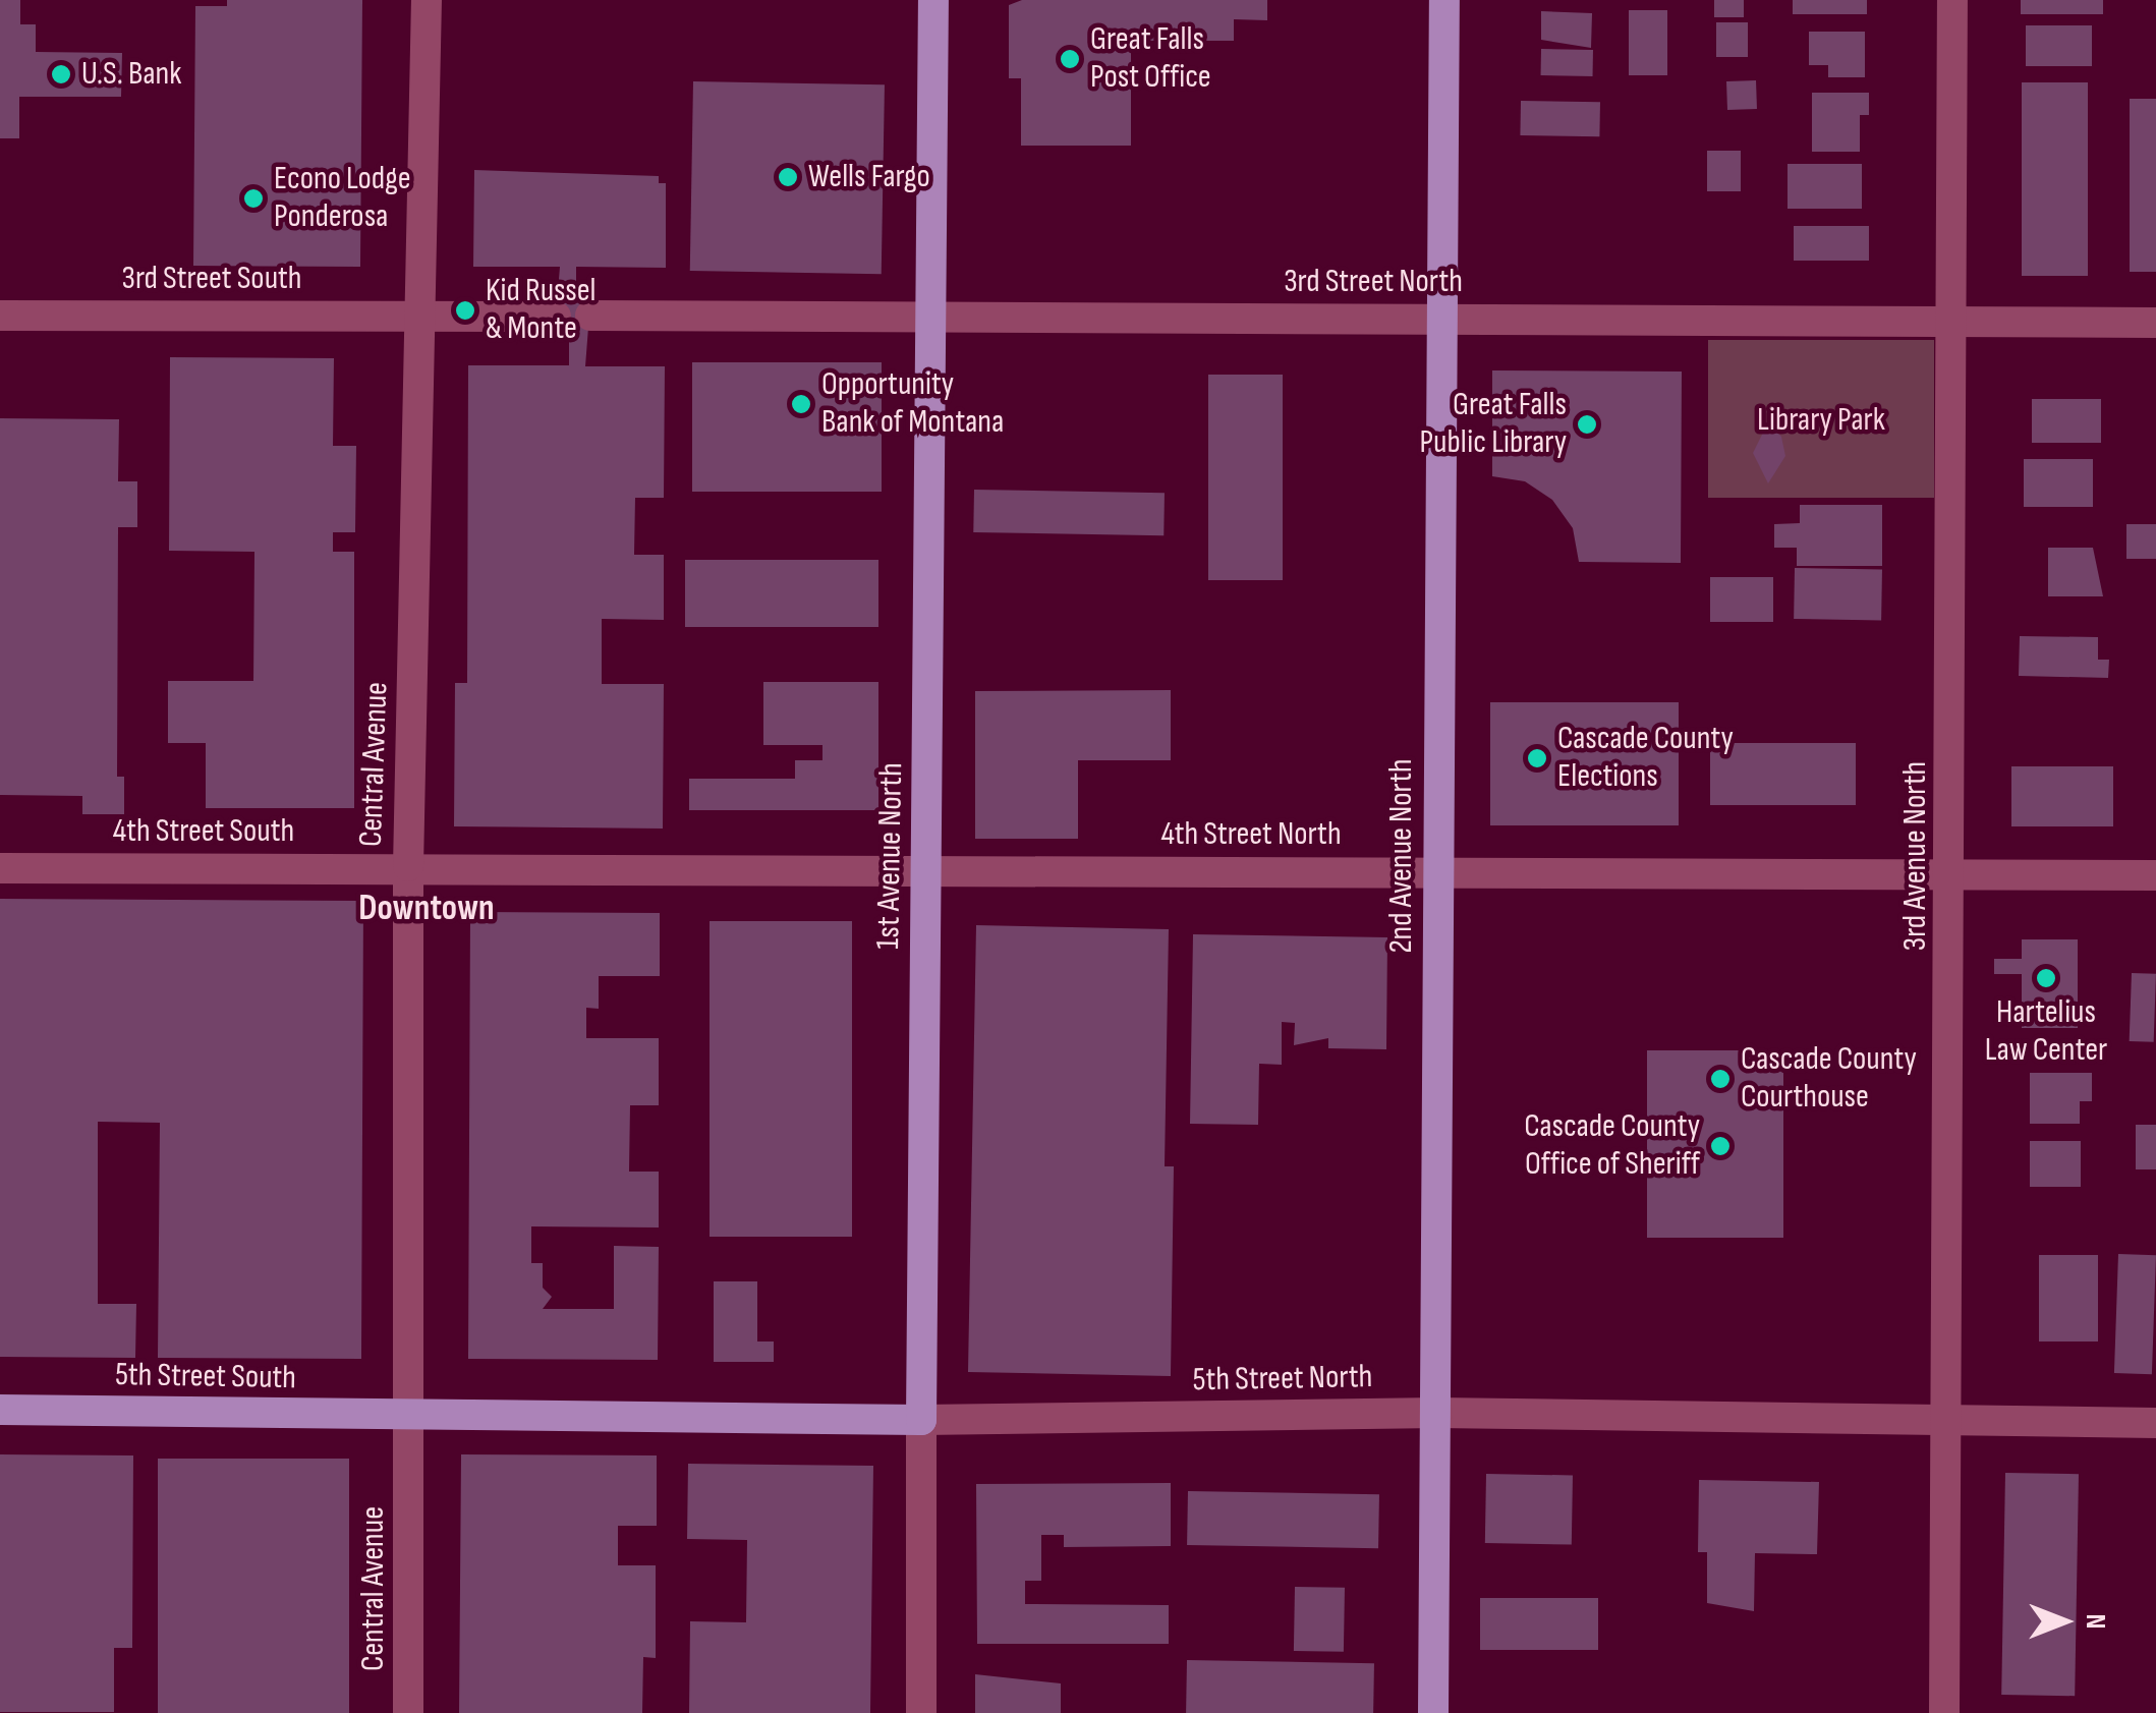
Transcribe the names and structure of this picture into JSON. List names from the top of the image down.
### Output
{
  "streets": {
    "main road": [
      "1st Avenue North",
      "2nd Avenue North",
      "5th Street South",
      "5th Street North"
    ],
    "street": [
      "3rd Street South",
      "3rd Street North",
      "Central Avenue",
      "4th Street South",
      "4th Street North",
      "3rd Avenue North"
    ]
  },
  "crossings": [
    ["3rd Street South", "Central Avenue"],
    ["3rd Street North", "1st Avenue North"],
    ["3rd Street North", "2nd Avenue North"],
    ["3rd Street North", "3rd Avenue North"],
    ["Central Avenue", "4th Street South"],
    ["Central Avenue", "4th Street North"],
    ["Central Avenue", "5th Street South"],
    ["Central Avenue", "5th Street North"],
    ["4th Street South", "4th Street North"],
    ["4th Street North", "1st Avenue North"],
    ["4th Street North", "2nd Avenue North"],
    ["4th Street North", "3rd Avenue North"],
    ["1st Avenue North", "5th Street North"],
    ["2nd Avenue North", "5th Street North"],
    ["3rd Avenue North", "5th Street North"],
    ["5th Street South", "5th Street North"]
  ],
  "districts": ["Downtown"],
  "parks": ["Library Park"],
  "places": [
    "Great Falls Post Office",
    "U.S. Bank",
    "Wells Fargo",
    "Econo Lodge Ponderosa",
    "Kid Russel & Monte",
    "Opportunity Bank of Montana",
    "Great Falls Public Library",
    "Cascade County Elections",
    "Hartelius Law Center",
    "Cascade County Courthouse",
    "Cascade County Office of Sheriff"
  ],
  "north": "right"
}
